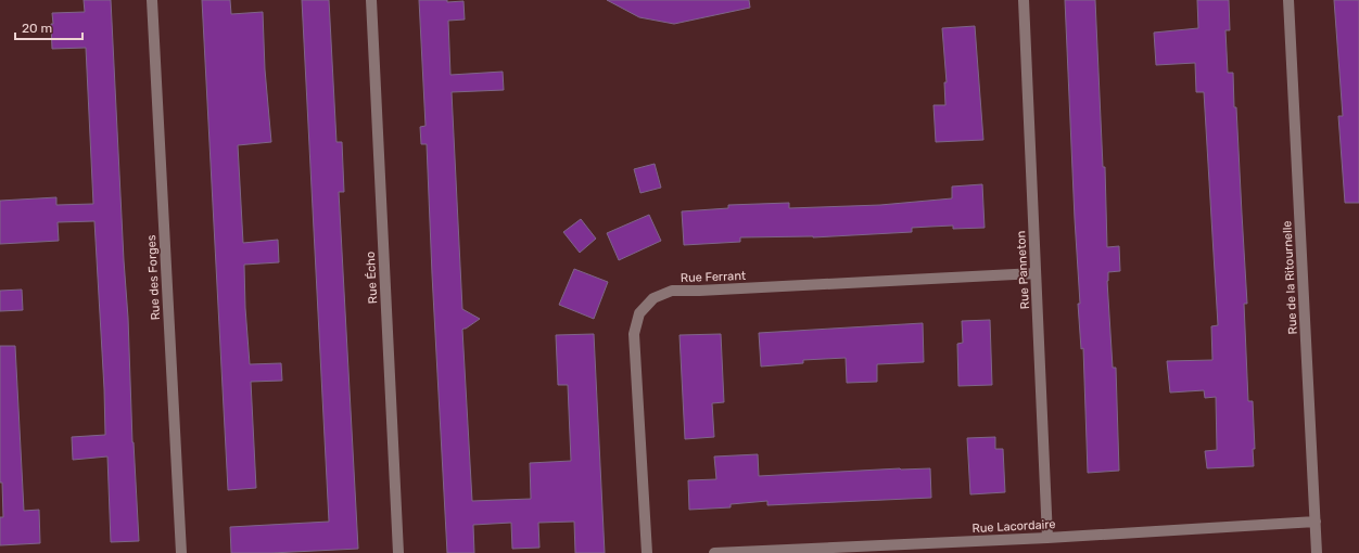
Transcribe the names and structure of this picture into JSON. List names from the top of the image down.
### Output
{
  "streets": {
    "street": [
      "Rue Panneton",
      "Rue Ferrant",
      "Rue des Forges",
      "Rue Écho",
      "Rue de la Ritournelle",
      "Rue Lacordaire"
    ]
  },
  "crossings": [
    ["Rue Panneton", "Rue Ferrant"],
    ["Rue Panneton", "Rue Lacordaire"],
    ["Rue de la Ritournelle", "Rue Lacordaire"]
  ],
  "scale_bar": "20 m"
}
